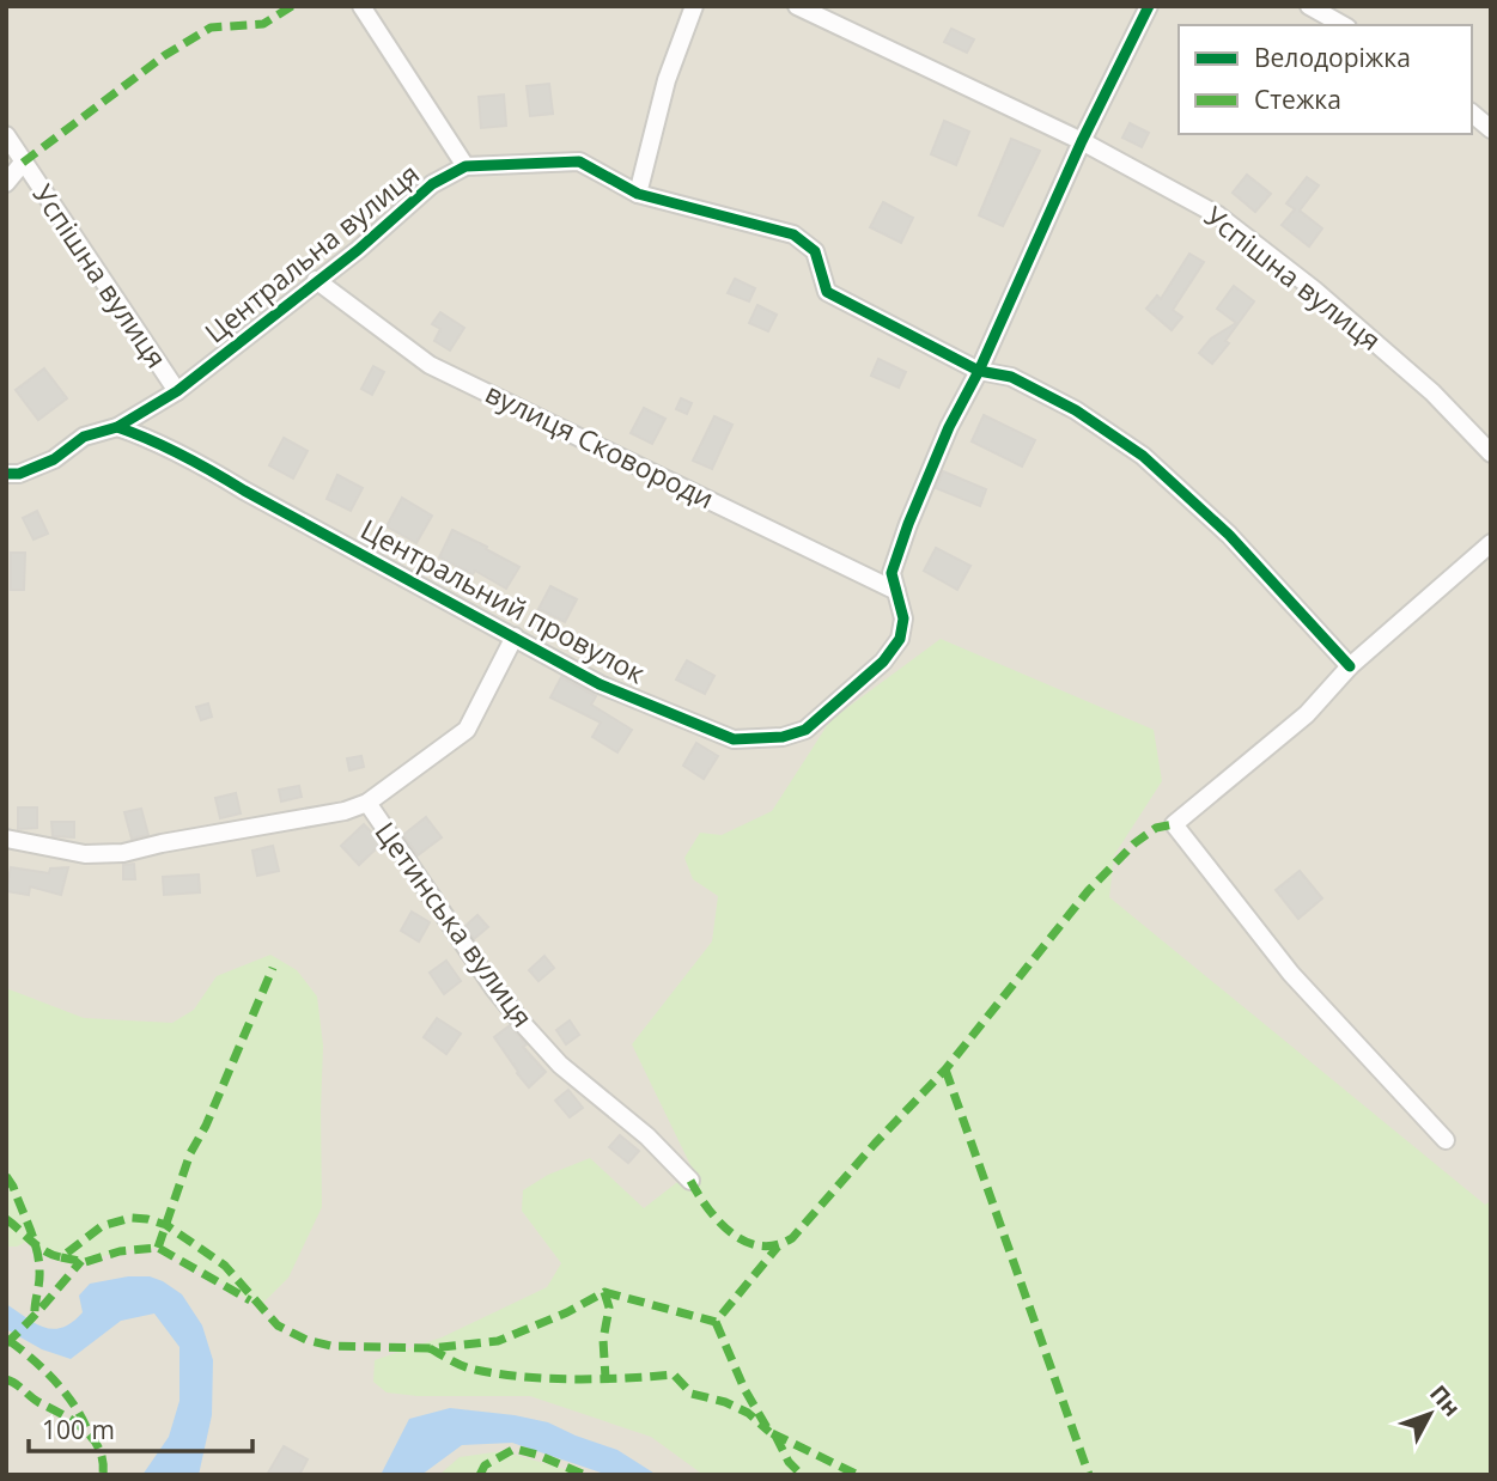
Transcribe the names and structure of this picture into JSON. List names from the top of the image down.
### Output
{
  "streets": {
    "street": [
      "Центральна вулиця",
      "Успішна вулиця",
      "вулиця Сковороди",
      "Центральний провулок",
      "Цетинська вулиця"
    ]
  },
  "crossings": [
    ["Центральна вулиця", "Успішна вулиця"],
    ["Центральна вулиця", "вулиця Сковороди"],
    ["Центральна вулиця", "Центральний провулок"],
    ["Успішна вулиця", "Центральний провулок"],
    ["вулиця Сковороди", "Центральний провулок"],
    ["Центральний провулок", "Цетинська вулиця"]
  ],
  "legend": ["Велодоріжка", "Стежка"],
  "scale_bar": "100 m",
  "north": "top right"
}
